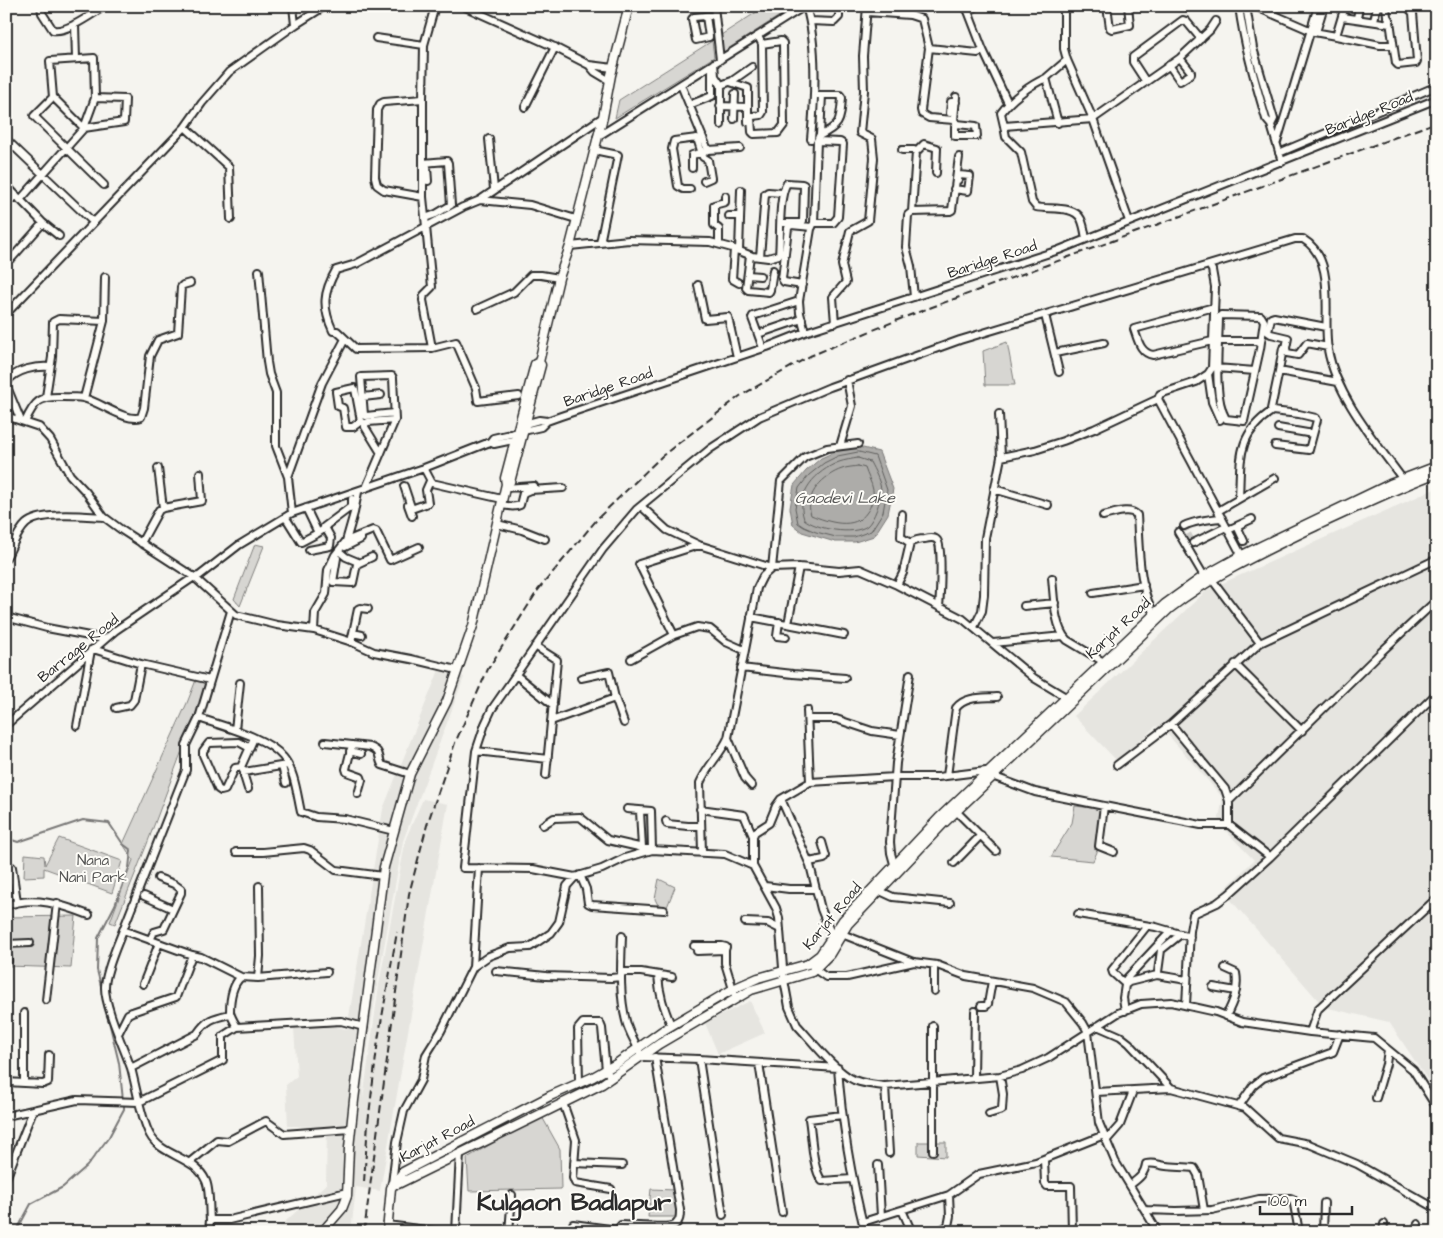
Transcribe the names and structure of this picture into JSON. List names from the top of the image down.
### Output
{
  "streets": {
    "main road": ["Karjat Road"],
    "street": ["Baridge Road", "Barrage Road"]
  },
  "districts": ["Kulgaon Badlapur"],
  "water": ["Gaodevi Lake"],
  "parks": ["Nana Nani Park"],
  "scale_bar": "100 m"
}
